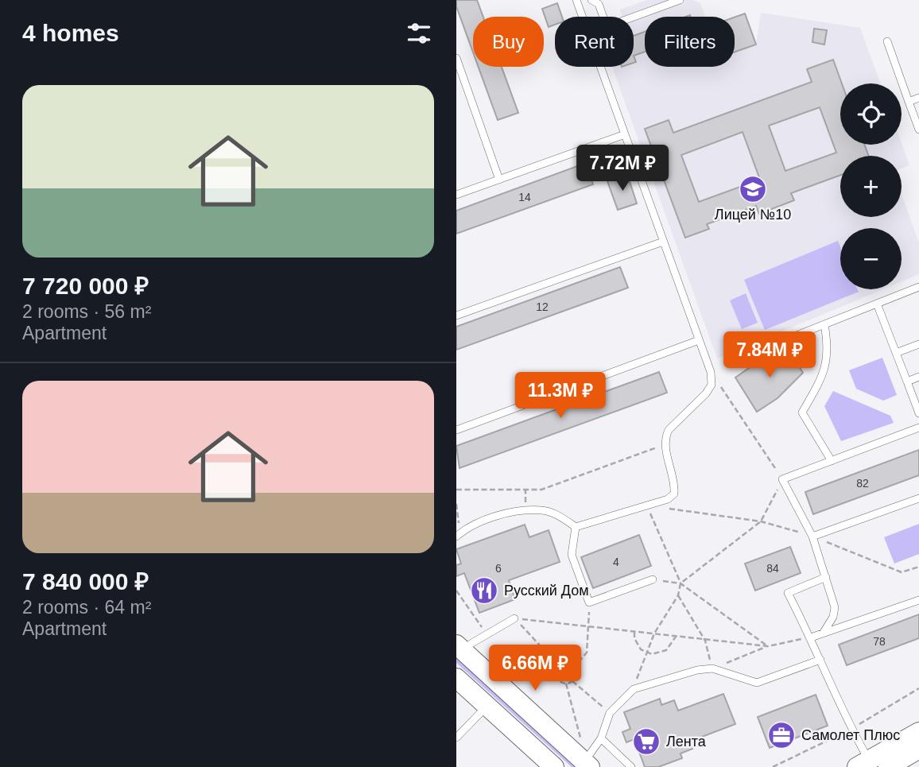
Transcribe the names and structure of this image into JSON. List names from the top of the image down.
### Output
{
  "places": {
    "school or university": ["Лицей №10"],
    "restaurant": ["Русский Дом"],
    "office": ["Самолет Плюс"],
    "supermarket": ["Лента"]
  },
  "house_numbers": [
    "14",
    "12",
    "82",
    "4",
    "6",
    "84",
    "78"
  ],
  "page": {
    "heading": "4 homes",
    "chip": ["Buy", "Rent", "Filters"],
    "list": [
      {
        "name": "7 720 000 ₽",
        "note": "2 rooms · 56 m² · Apartment"
      },
      {
        "name": "7 840 000 ₽",
        "note": "2 rooms · 64 m² · Apartment"
      }
    ],
    "map_buttons": ["+", "−"],
    "price": [
      "7.72M ₽",
      "7.84M ₽",
      "11.3M ₽",
      "6.66M ₽"
    ]
  }
}
